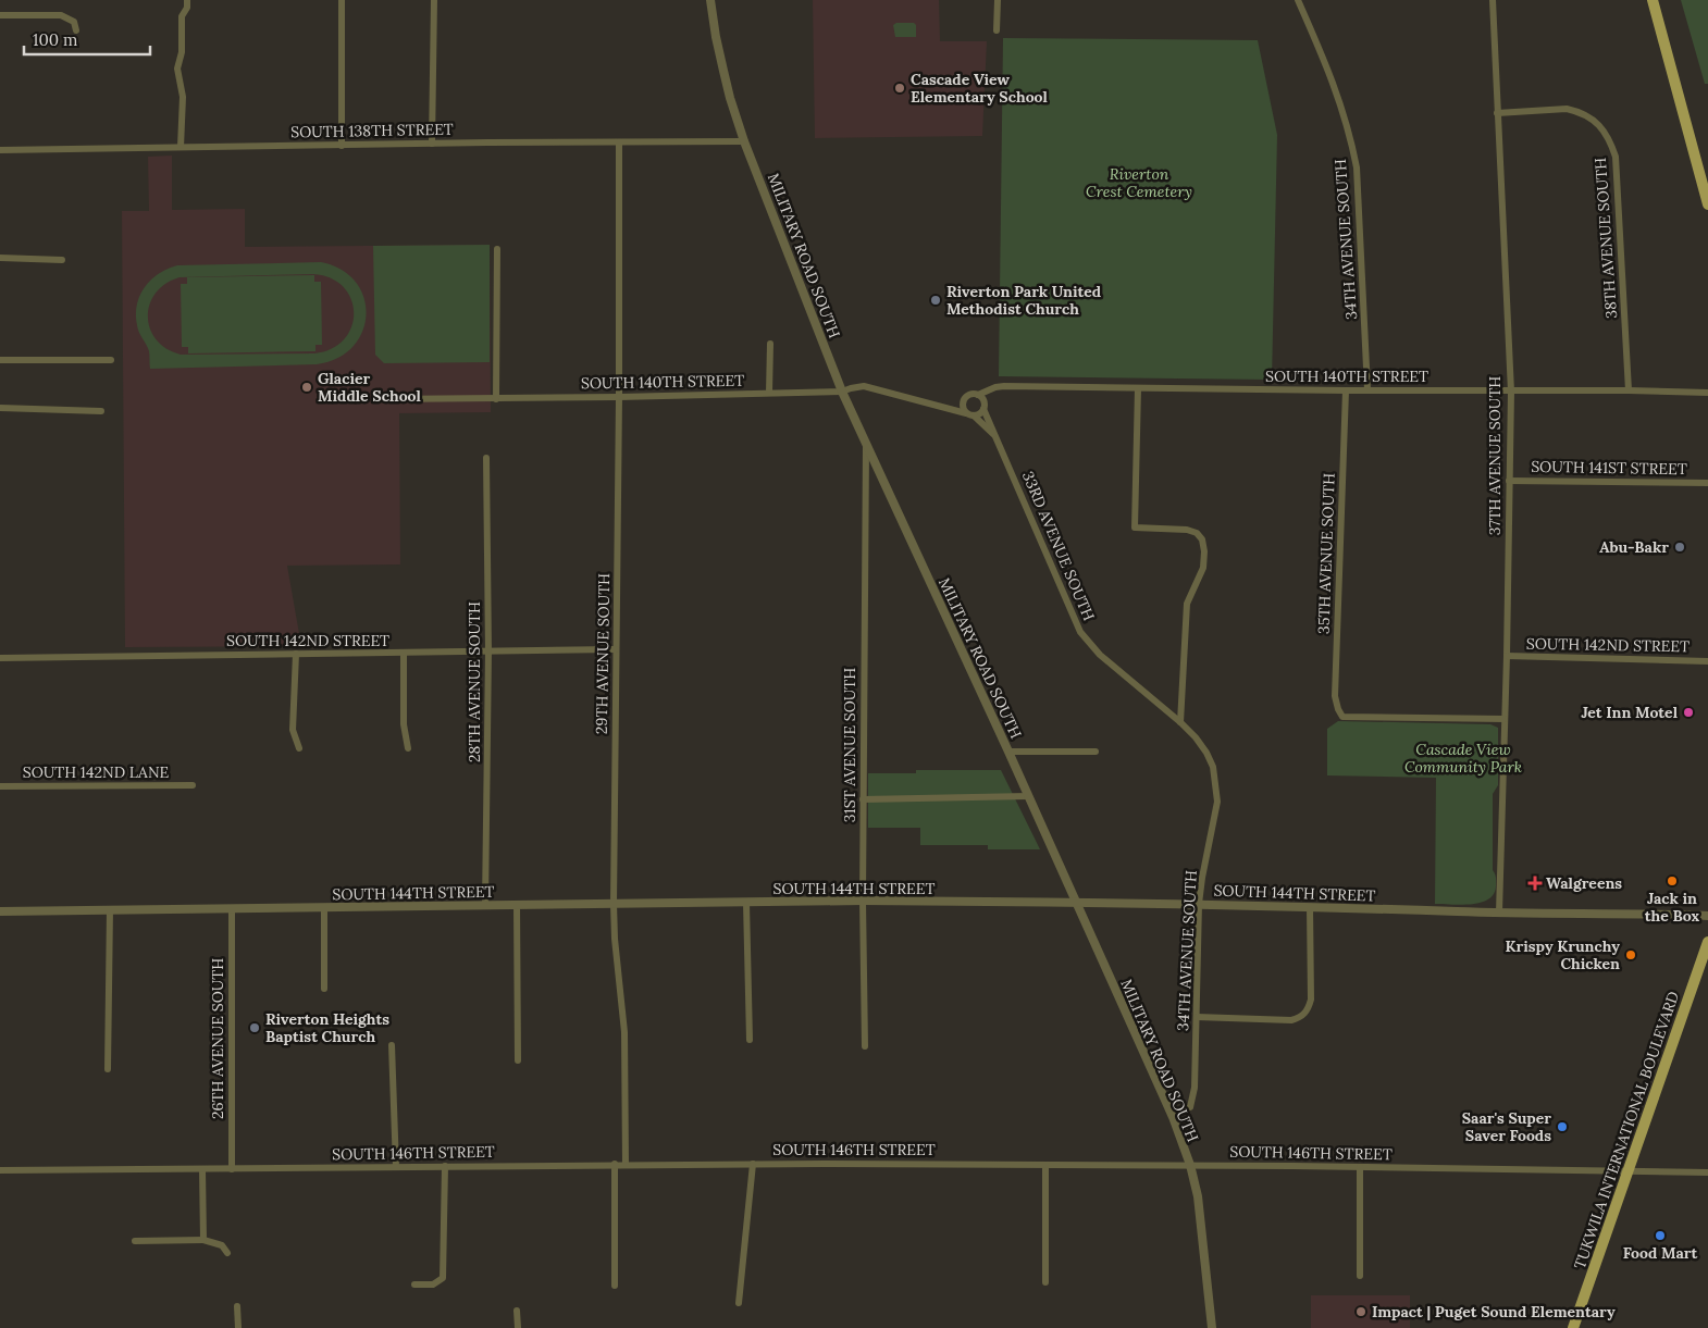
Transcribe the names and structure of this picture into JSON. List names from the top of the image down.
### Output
{
  "streets": {
    "main road": ["TUKWILA INTERNATIONAL BOULEVARD"],
    "street": [
      "SOUTH 138TH STREET",
      "38TH AVENUE SOUTH",
      "34TH AVENUE SOUTH",
      "MILITARY ROAD SOUTH",
      "SOUTH 140TH STREET",
      "37TH AVENUE SOUTH",
      "SOUTH 141ST STREET",
      "33RD AVENUE SOUTH",
      "35TH AVENUE SOUTH",
      "SOUTH 142ND STREET",
      "29TH AVENUE SOUTH",
      "28TH AVENUE SOUTH",
      "31ST AVENUE SOUTH",
      "SOUTH 142ND LANE",
      "SOUTH 144TH STREET",
      "26TH AVENUE SOUTH",
      "SOUTH 146TH STREET"
    ]
  },
  "crossings": [
    ["SOUTH 138TH STREET", "MILITARY ROAD SOUTH"],
    ["SOUTH 138TH STREET", "29TH AVENUE SOUTH"],
    ["38TH AVENUE SOUTH", "SOUTH 140TH STREET"],
    ["38TH AVENUE SOUTH", "37TH AVENUE SOUTH"],
    ["34TH AVENUE SOUTH", "MILITARY ROAD SOUTH"],
    ["34TH AVENUE SOUTH", "SOUTH 140TH STREET"],
    ["34TH AVENUE SOUTH", "33RD AVENUE SOUTH"],
    ["34TH AVENUE SOUTH", "SOUTH 144TH STREET"],
    ["MILITARY ROAD SOUTH", "SOUTH 140TH STREET"],
    ["MILITARY ROAD SOUTH", "31ST AVENUE SOUTH"],
    ["MILITARY ROAD SOUTH", "SOUTH 144TH STREET"],
    ["MILITARY ROAD SOUTH", "SOUTH 146TH STREET"],
    ["SOUTH 140TH STREET", "37TH AVENUE SOUTH"],
    ["SOUTH 140TH STREET", "33RD AVENUE SOUTH"],
    ["SOUTH 140TH STREET", "35TH AVENUE SOUTH"],
    ["SOUTH 140TH STREET", "29TH AVENUE SOUTH"],
    ["37TH AVENUE SOUTH", "SOUTH 141ST STREET"],
    ["37TH AVENUE SOUTH", "35TH AVENUE SOUTH"],
    ["37TH AVENUE SOUTH", "SOUTH 142ND STREET"],
    ["37TH AVENUE SOUTH", "SOUTH 144TH STREET"],
    ["SOUTH 142ND STREET", "29TH AVENUE SOUTH"],
    ["SOUTH 142ND STREET", "28TH AVENUE SOUTH"],
    ["29TH AVENUE SOUTH", "SOUTH 144TH STREET"],
    ["29TH AVENUE SOUTH", "SOUTH 146TH STREET"],
    ["28TH AVENUE SOUTH", "SOUTH 144TH STREET"],
    ["31ST AVENUE SOUTH", "SOUTH 144TH STREET"],
    ["SOUTH 144TH STREET", "26TH AVENUE SOUTH"],
    ["26TH AVENUE SOUTH", "SOUTH 146TH STREET"],
    ["TUKWILA INTERNATIONAL BOULEVARD", "SOUTH 146TH STREET"]
  ],
  "parks": ["Riverton Crest Cemetery", "Cascade View Community Park"],
  "places": {
    "other": [
      "Cascade View Elementary School",
      "Riverton Park United Methodist Church",
      "Glacier Middle School",
      "Abu-Bakr",
      "Jet Inn Motel",
      "Jack in the Box",
      "Krispy Krunchy Chicken",
      "Riverton Heights Baptist Church",
      "Saar's Super Saver Foods",
      "Food Mart",
      "Impact | Puget Sound Elementary"
    ],
    "health": ["Walgreens"]
  },
  "scale_bar": "100 m"
}
